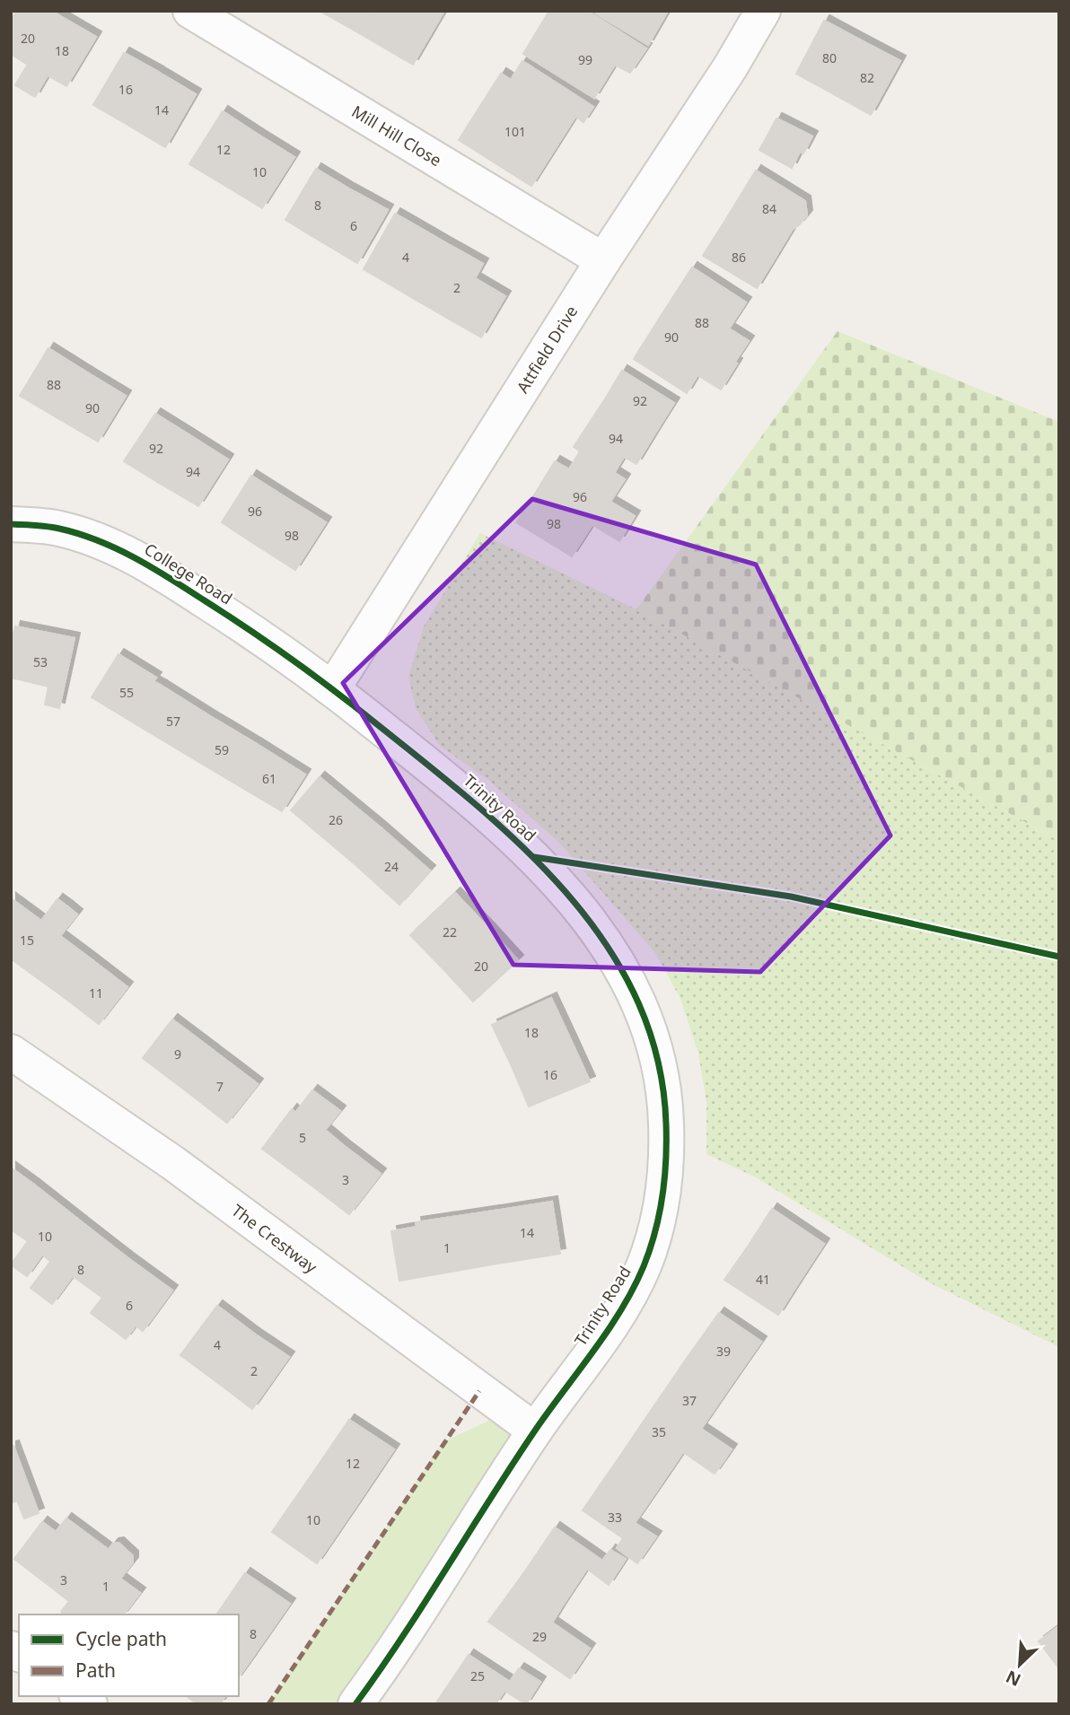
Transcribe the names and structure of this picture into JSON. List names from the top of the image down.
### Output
{
  "streets": {
    "street": [
      "Mill Hill Close",
      "Attfield Drive",
      "College Road",
      "Trinity Road",
      "The Crestway"
    ]
  },
  "crossings": [
    ["Mill Hill Close", "Attfield Drive"],
    ["Attfield Drive", "College Road"],
    ["Attfield Drive", "Trinity Road"],
    ["College Road", "Trinity Road"],
    ["Trinity Road", "The Crestway"]
  ],
  "house_numbers": [
    "20",
    "18",
    "80",
    "99",
    "82",
    "16",
    "14",
    "101",
    "12",
    "10",
    "8",
    "84",
    "6",
    "4",
    "86",
    "2",
    "88",
    "90",
    "88",
    "92",
    "90",
    "94",
    "92",
    "94",
    "96",
    "96",
    "98",
    "98",
    "53",
    "55",
    "57",
    "59",
    "61",
    "26",
    "24",
    "22",
    "15",
    "20",
    "11",
    "18",
    "9",
    "16",
    "7",
    "5",
    "3",
    "14",
    "10",
    "1",
    "8",
    "41",
    "6",
    "4",
    "39",
    "2",
    "37",
    "35",
    "12",
    "33",
    "10",
    "3",
    "1",
    "8",
    "29",
    "25"
  ],
  "legend": ["Cycle path", "Path"],
  "north": "bottom left"
}
